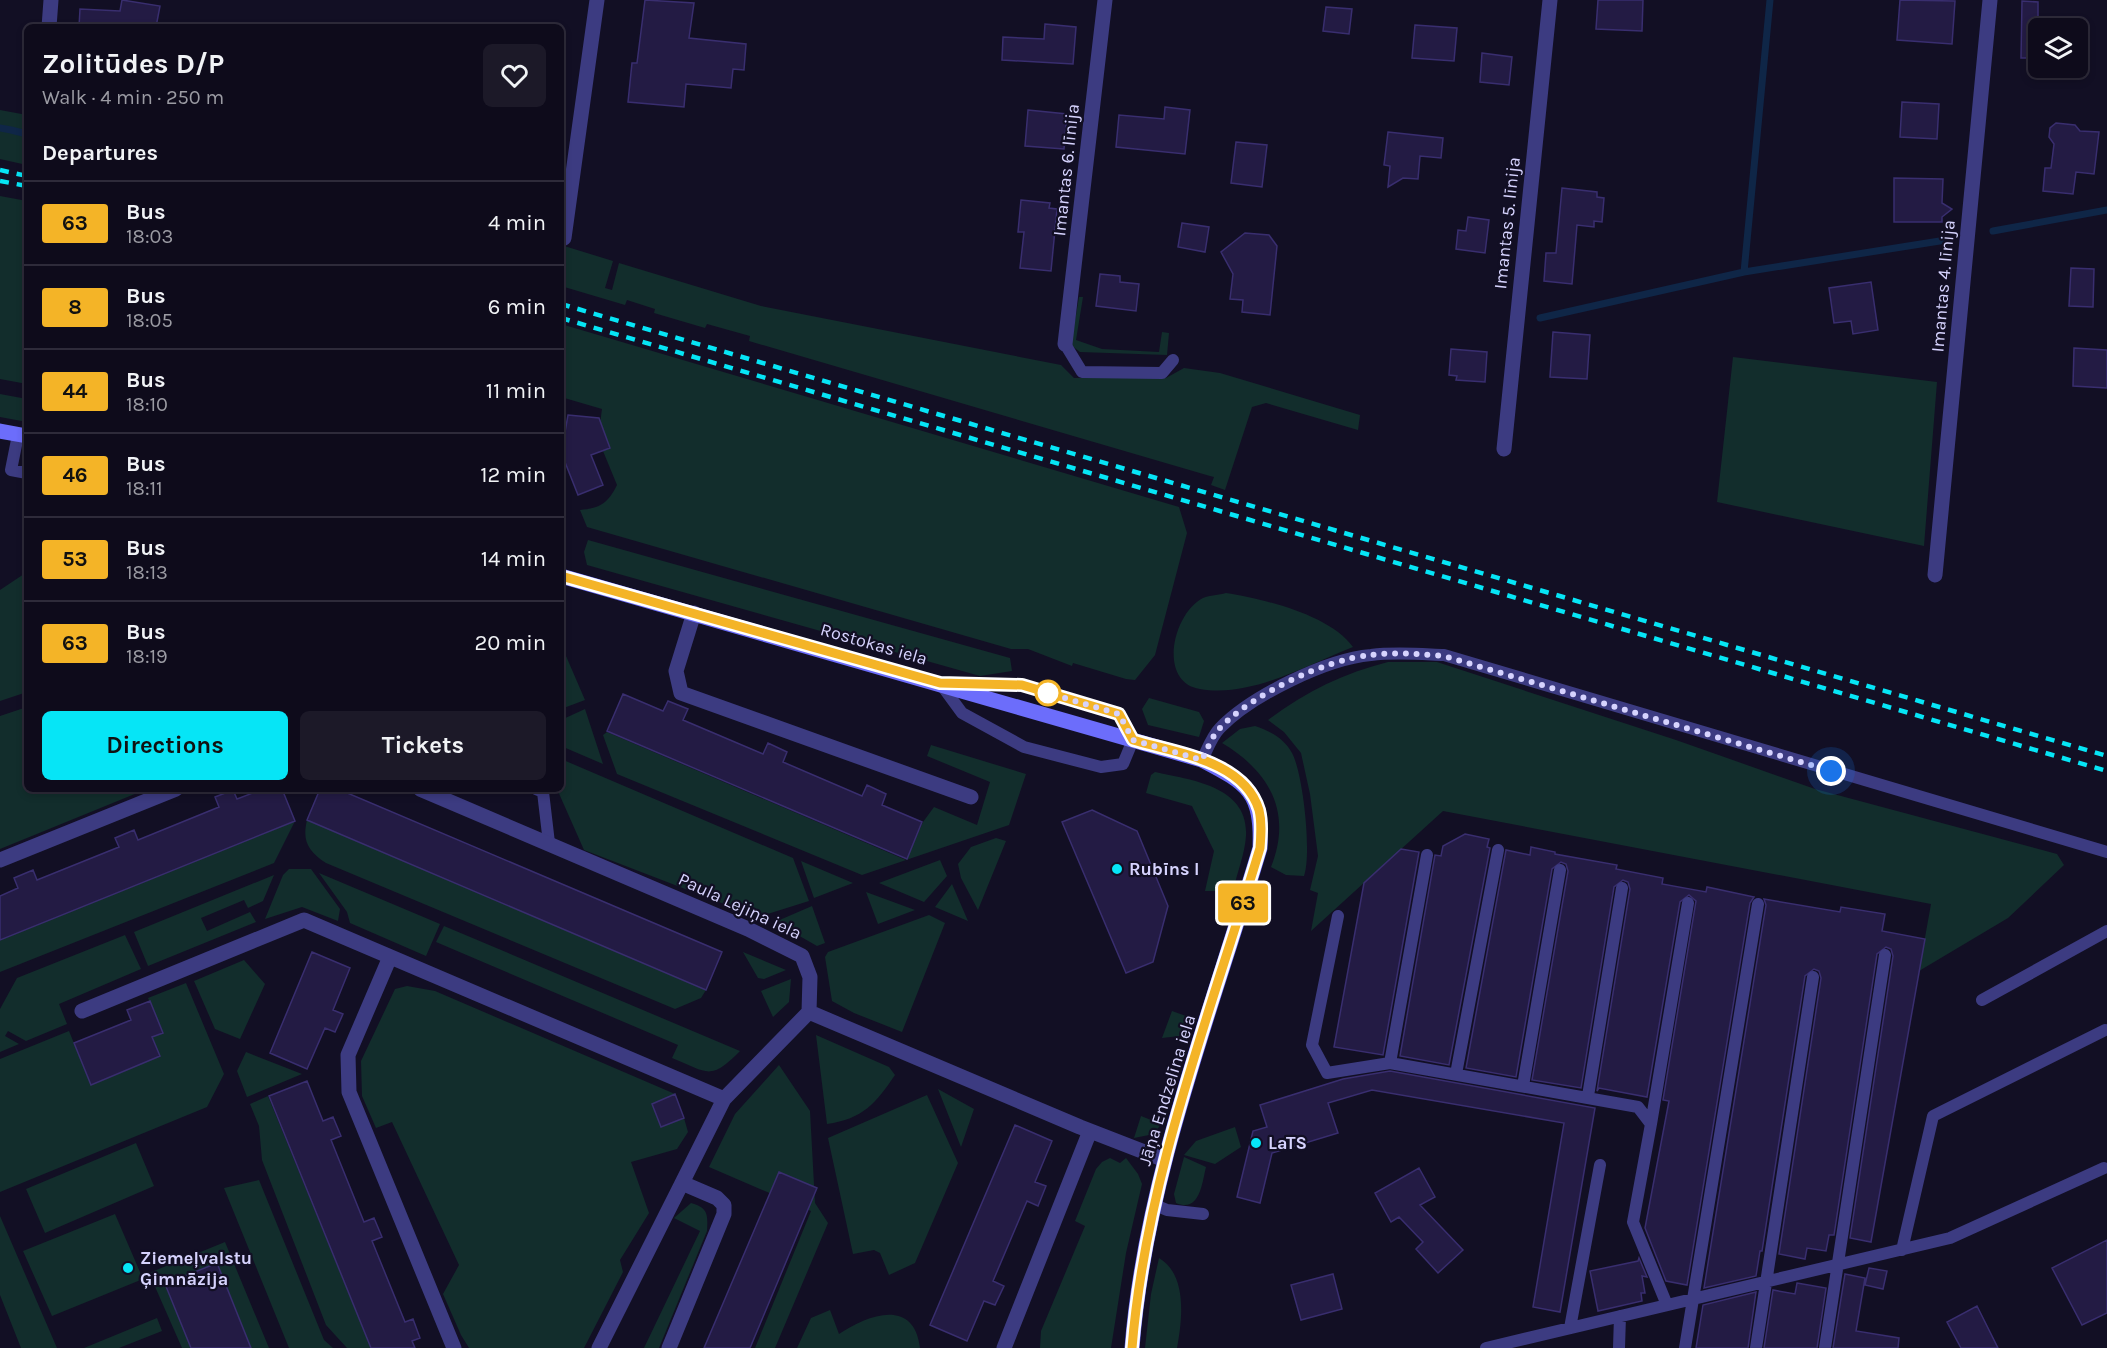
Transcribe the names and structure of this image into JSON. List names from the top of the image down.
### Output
{
  "streets": {
    "street": [
      "Imantas 6. līnija",
      "Imantas 5. līnija",
      "Imantas 4. līnija",
      "Rostokas iela",
      "Paula Lejiņa iela",
      "Jāņa Endzelīna iela"
    ]
  },
  "crossings": [
    ["Rostokas iela", "Jāņa Endzelīna iela"]
  ],
  "places": ["Rubīns I", "LaTS", "Ziemeļvalstu Ģimnāzija"],
  "lines": ["bus line 63"],
  "page": {
    "on_map": "63",
    "heading": [
      ["Zolitūdes D/P", "Walk · 4 min · 250 m"],
      "Departures"
    ],
    "list": [
      {
        "mark": "63",
        "name": "Bus",
        "note": "18:03",
        "value": "4 min"
      },
      {
        "mark": "8",
        "name": "Bus",
        "note": "18:05",
        "value": "6 min"
      },
      {
        "mark": "44",
        "name": "Bus",
        "note": "18:10",
        "value": "11 min"
      },
      {
        "mark": "46",
        "name": "Bus",
        "note": "18:11",
        "value": "12 min"
      },
      {
        "mark": "53",
        "name": "Bus",
        "note": "18:13",
        "value": "14 min"
      },
      {
        "mark": "63",
        "name": "Bus",
        "note": "18:19",
        "value": "20 min"
      }
    ],
    "buttons": ["Directions", "Tickets"]
  }
}
